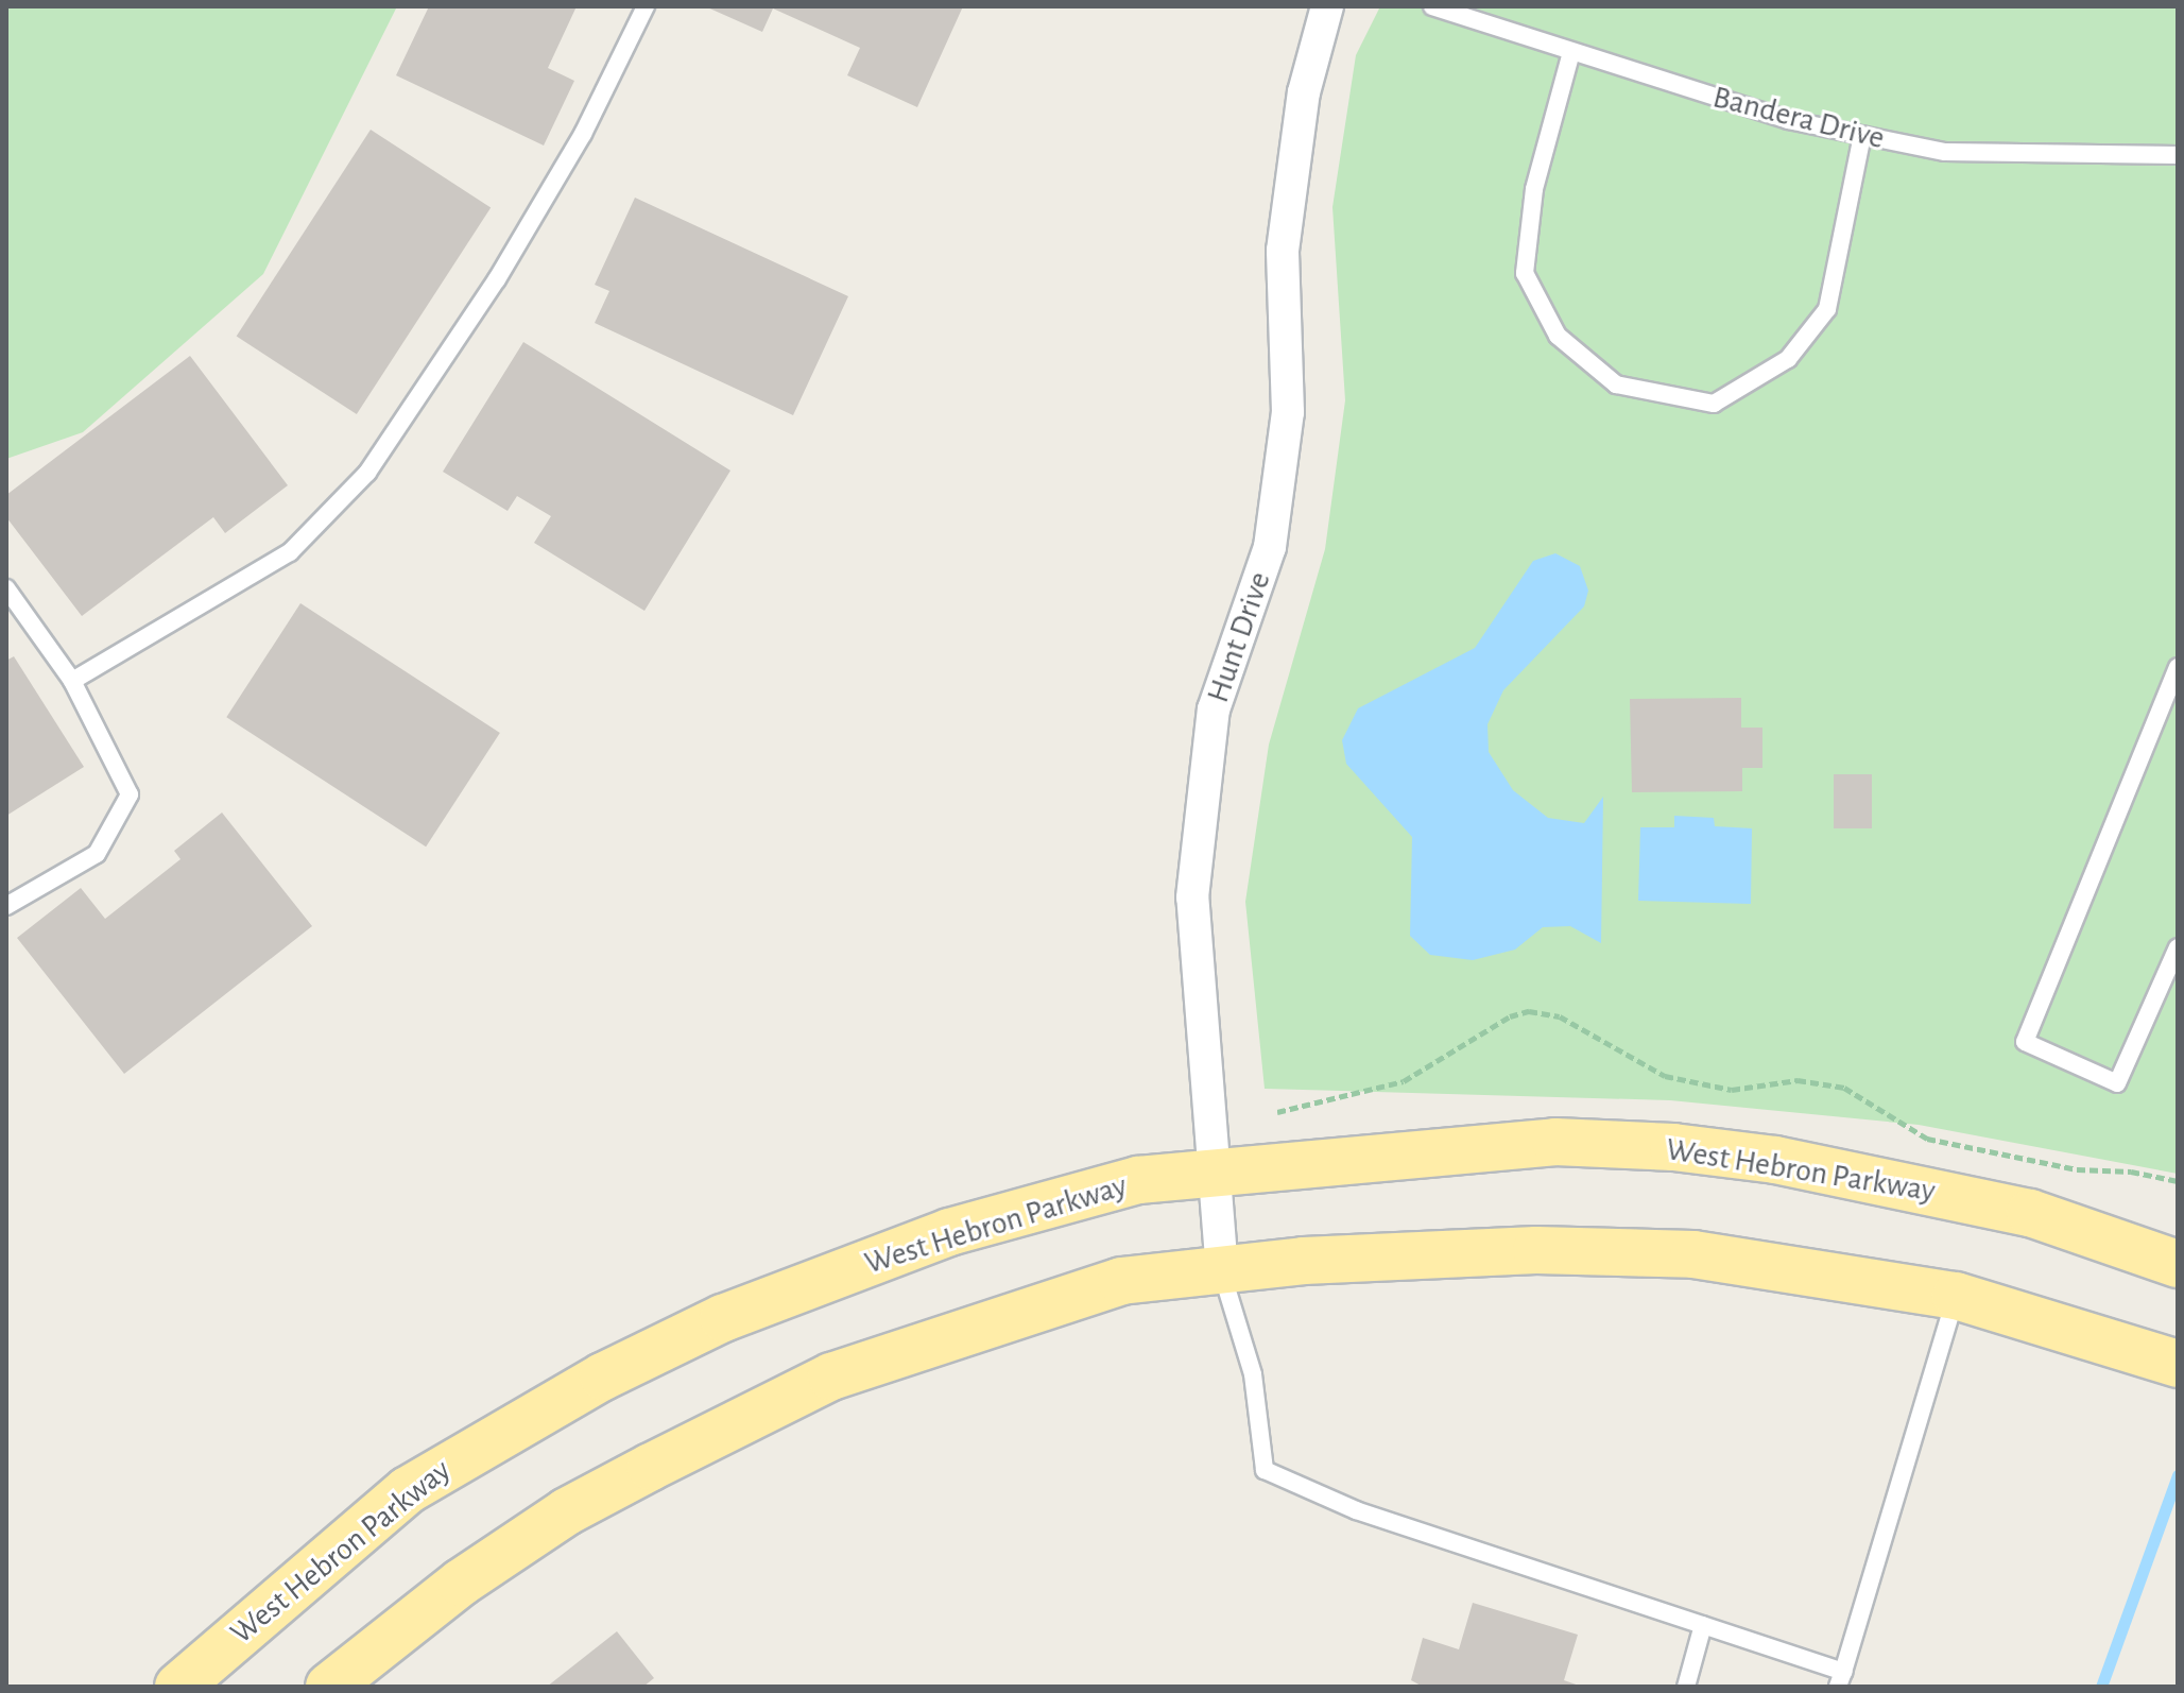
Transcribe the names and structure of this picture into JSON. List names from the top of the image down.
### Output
{
  "streets": {
    "main road": ["West Hebron Parkway"],
    "street": ["Hunt Drive"],
    "lane": ["Bandera Drive"]
  },
  "crossings": [
    ["Hunt Drive", "West Hebron Parkway"]
  ]
}
